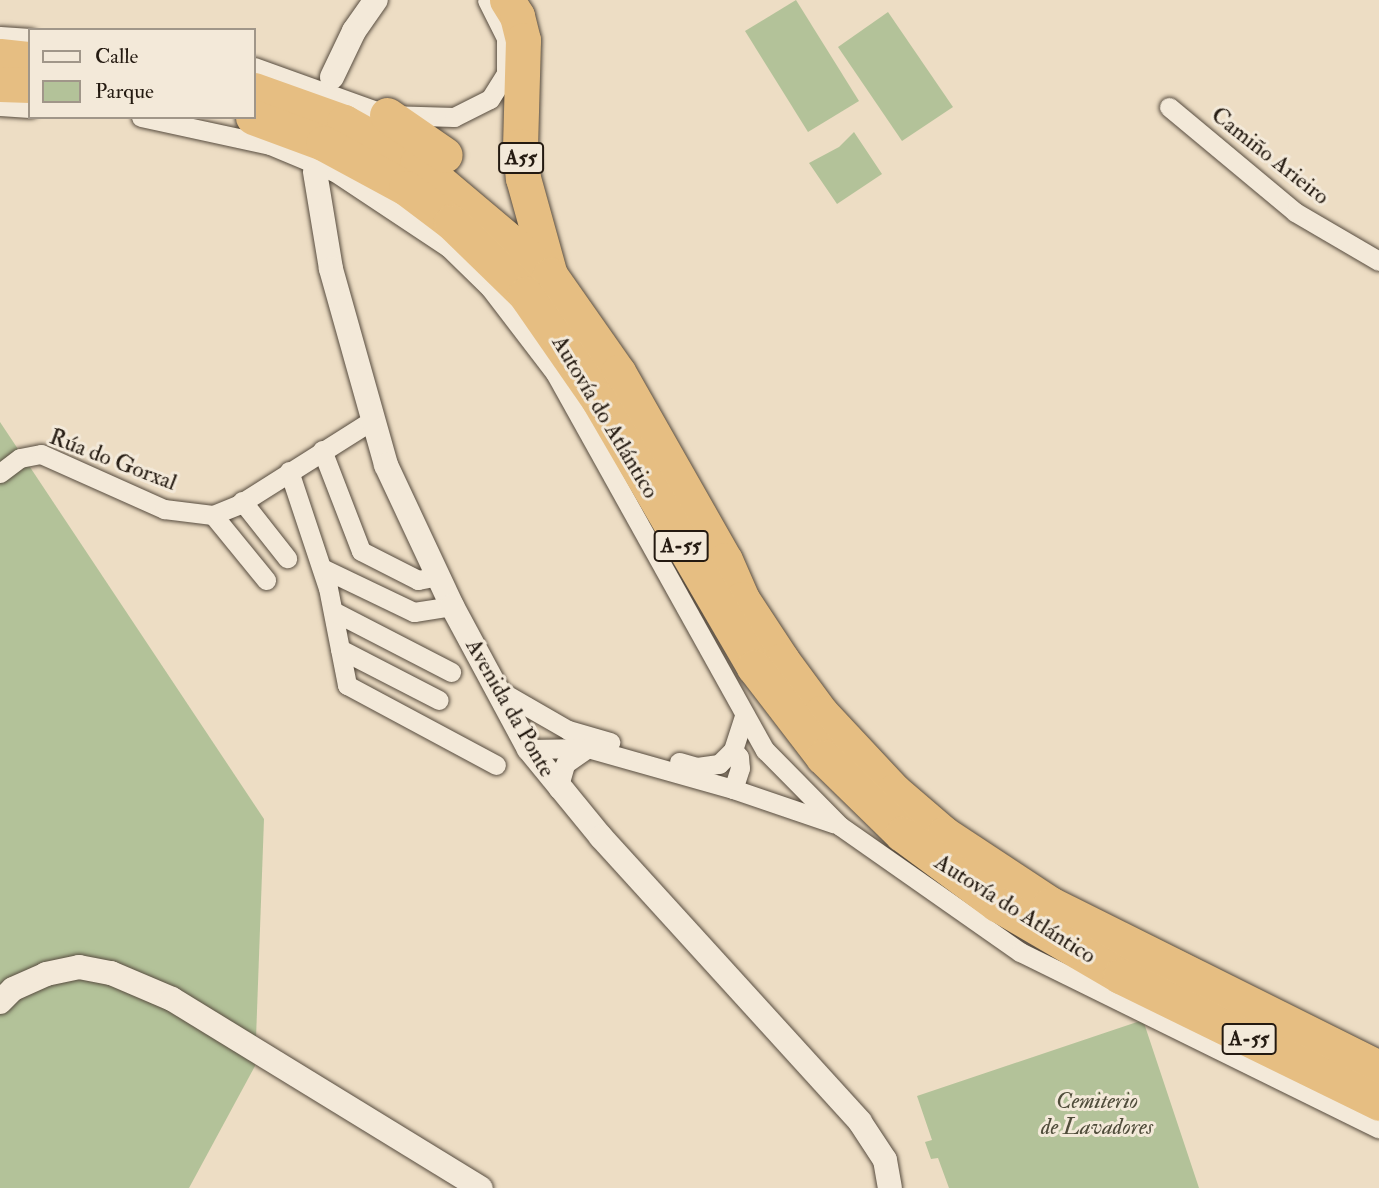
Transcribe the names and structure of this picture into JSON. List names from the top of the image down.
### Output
{
  "streets": {
    "highway": ["A55", "Autovía do Atlántico", "A-55"],
    "street": ["Camiño Arieiro", "Rúa do Gorxal", "Avenida da Ponte"]
  },
  "crossings": [
    ["A55", "Autovía do Atlántico"]
  ],
  "parks": ["Cemiterio de Lavadores"],
  "legend": ["Calle", "Parque"]
}
